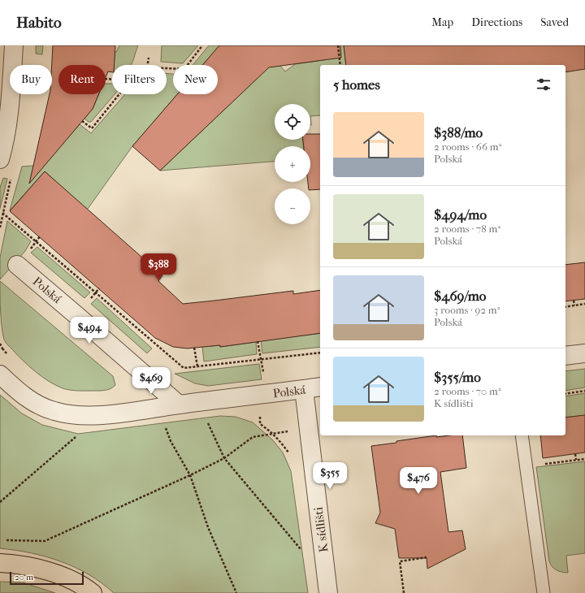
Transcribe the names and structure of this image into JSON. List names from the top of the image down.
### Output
{
  "streets": {
    "street": ["Polská", "K sídlišti"]
  },
  "crossings": [
    ["Polská", "K sídlišti"]
  ],
  "scale_bar": "20 m",
  "page": {
    "header": "Habito",
    "nav": ["Map", "Directions", "Saved"],
    "chip": [
      "Buy",
      "Rent",
      "Filters",
      "New"
    ],
    "heading": "5 homes",
    "map_buttons": ["+", "−"],
    "list": [
      {
        "name": "$388/mo",
        "note": "2 rooms · 66 m² · Polská"
      },
      {
        "name": "$494/mo",
        "note": "2 rooms · 78 m² · Polská"
      },
      {
        "name": "$469/mo",
        "note": "3 rooms · 92 m² · Polská"
      },
      {
        "name": "$355/mo",
        "note": "2 rooms · 70 m² · K sídlišti"
      }
    ],
    "price": [
      "$388",
      "$494",
      "$469",
      "$355",
      "$476"
    ],
    "scale": "20 m"
  }
}
